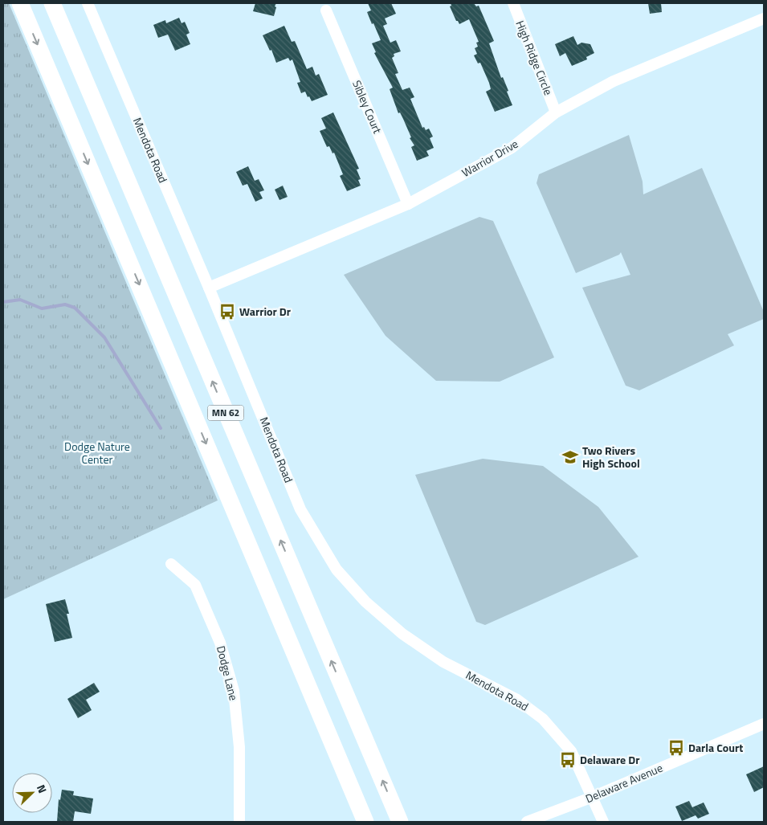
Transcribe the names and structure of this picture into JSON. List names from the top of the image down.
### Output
{
  "streets": {
    "highway": ["MN 62"],
    "street": [
      "High Ridge Circle",
      "Sibley Court",
      "Mendota Road",
      "Warrior Drive",
      "Dodge Lane",
      "Delaware Avenue"
    ]
  },
  "crossings": [
    ["High Ridge Circle", "Warrior Drive"],
    ["Sibley Court", "Warrior Drive"],
    ["Mendota Road", "Warrior Drive"],
    ["Mendota Road", "Delaware Avenue"]
  ],
  "parks": ["Dodge Nature Center"],
  "places": {
    "bus stop": ["Warrior Dr", "Darla Court", "Delaware Dr"],
    "school or university": ["Two Rivers High School"]
  },
  "north": "top right"
}
